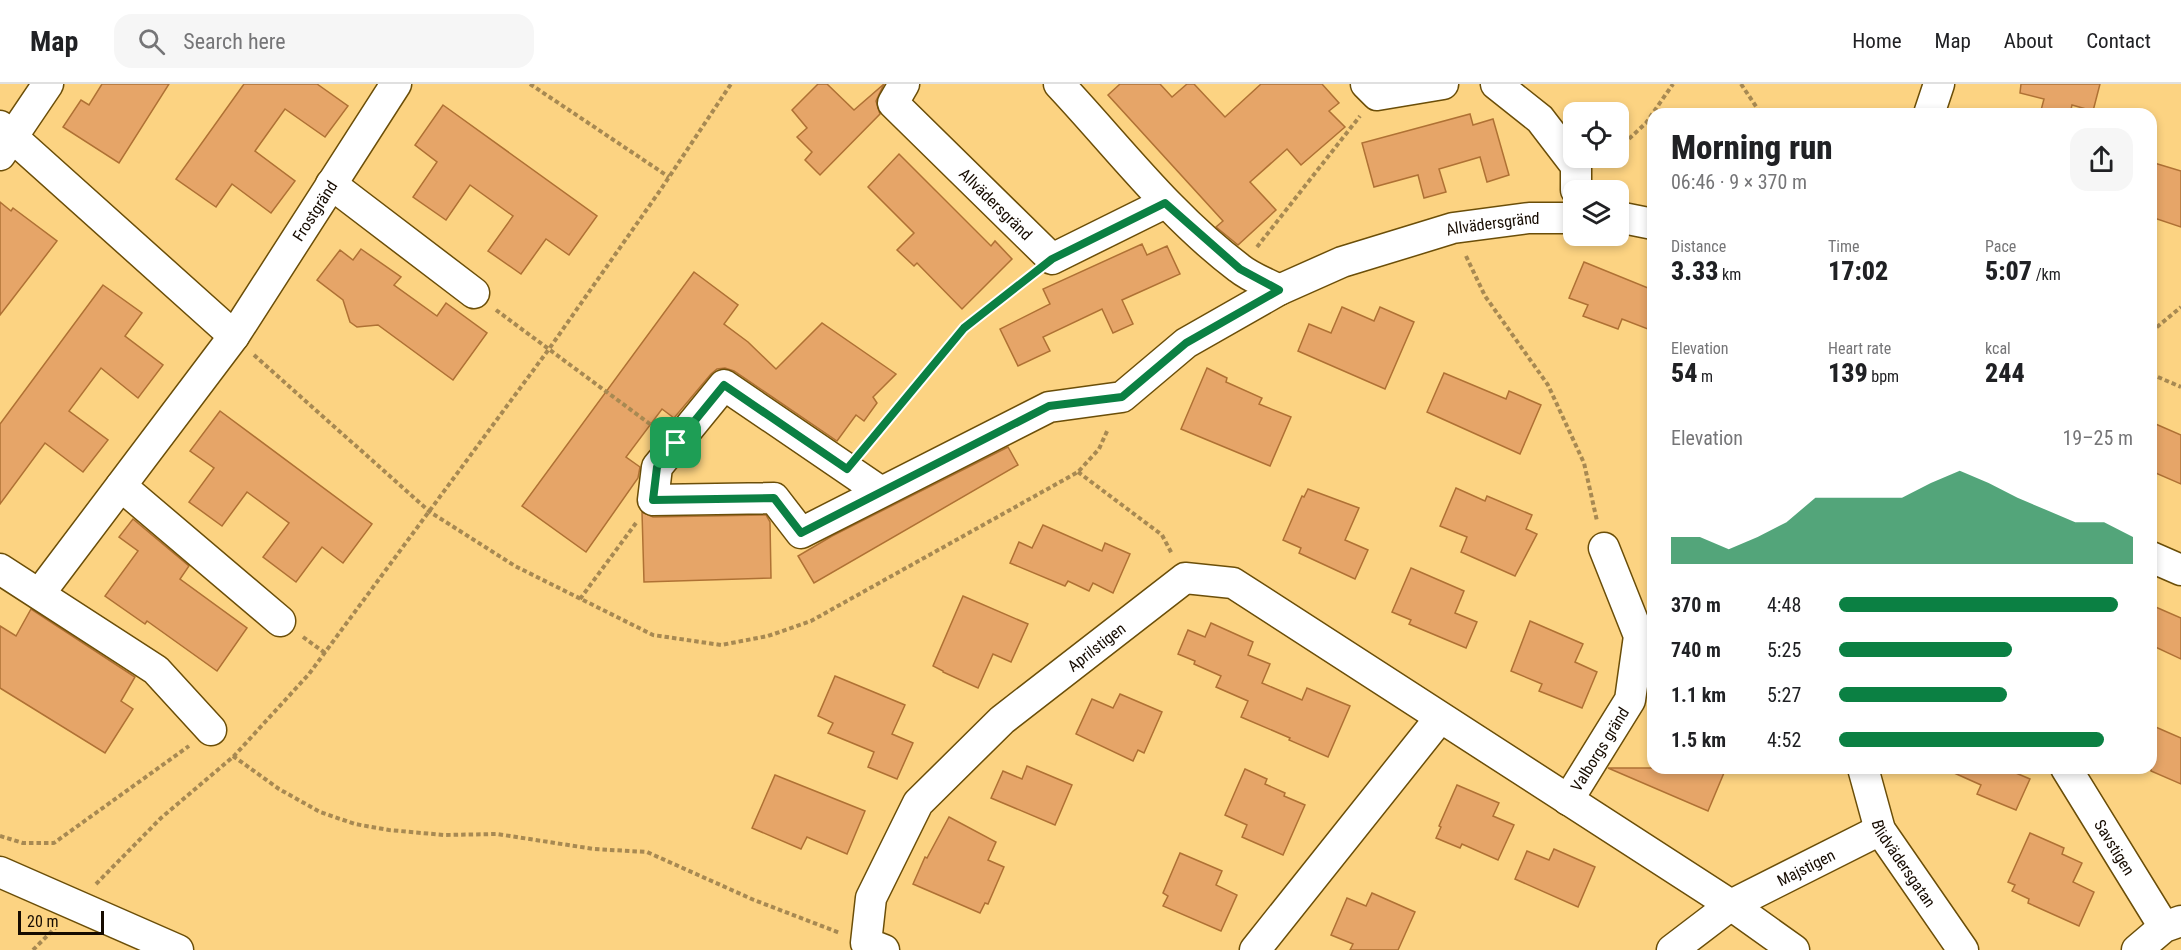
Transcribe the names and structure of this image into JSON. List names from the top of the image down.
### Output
{
  "streets": {
    "street": [
      "Allvädersgränd",
      "Frostgränd",
      "Aprilstigen",
      "Valborgs gränd",
      "Savstigen",
      "Blidvädersgatan",
      "Majstigen"
    ]
  },
  "crossings": [
    ["Valborgs gränd", "Majstigen"],
    ["Blidvädersgatan", "Majstigen"]
  ],
  "scale_bar": "20 m",
  "page": {
    "header": "Map",
    "search": "Search here",
    "nav": [
      "Home",
      "Map",
      "About",
      "Contact"
    ],
    "heading": ["Morning run", "06:46 · 9 × 370 m"],
    "stats": [
      ["Distance", "3.33 km"],
      ["Time", "17:02"],
      ["Pace", "5:07 /km"],
      ["Elevation", "54 m"],
      ["Heart rate", "139 bpm"],
      ["kcal", "244"]
    ],
    "chart": ["Elevation", "19–25 m"],
    "list": [
      {
        "name": "370 m",
        "note": "4:48"
      },
      {
        "name": "740 m",
        "note": "5:25"
      },
      {
        "name": "1.1 km",
        "note": "5:27"
      },
      {
        "name": "1.5 km",
        "note": "4:52"
      }
    ],
    "scale": "20 m"
  }
}
